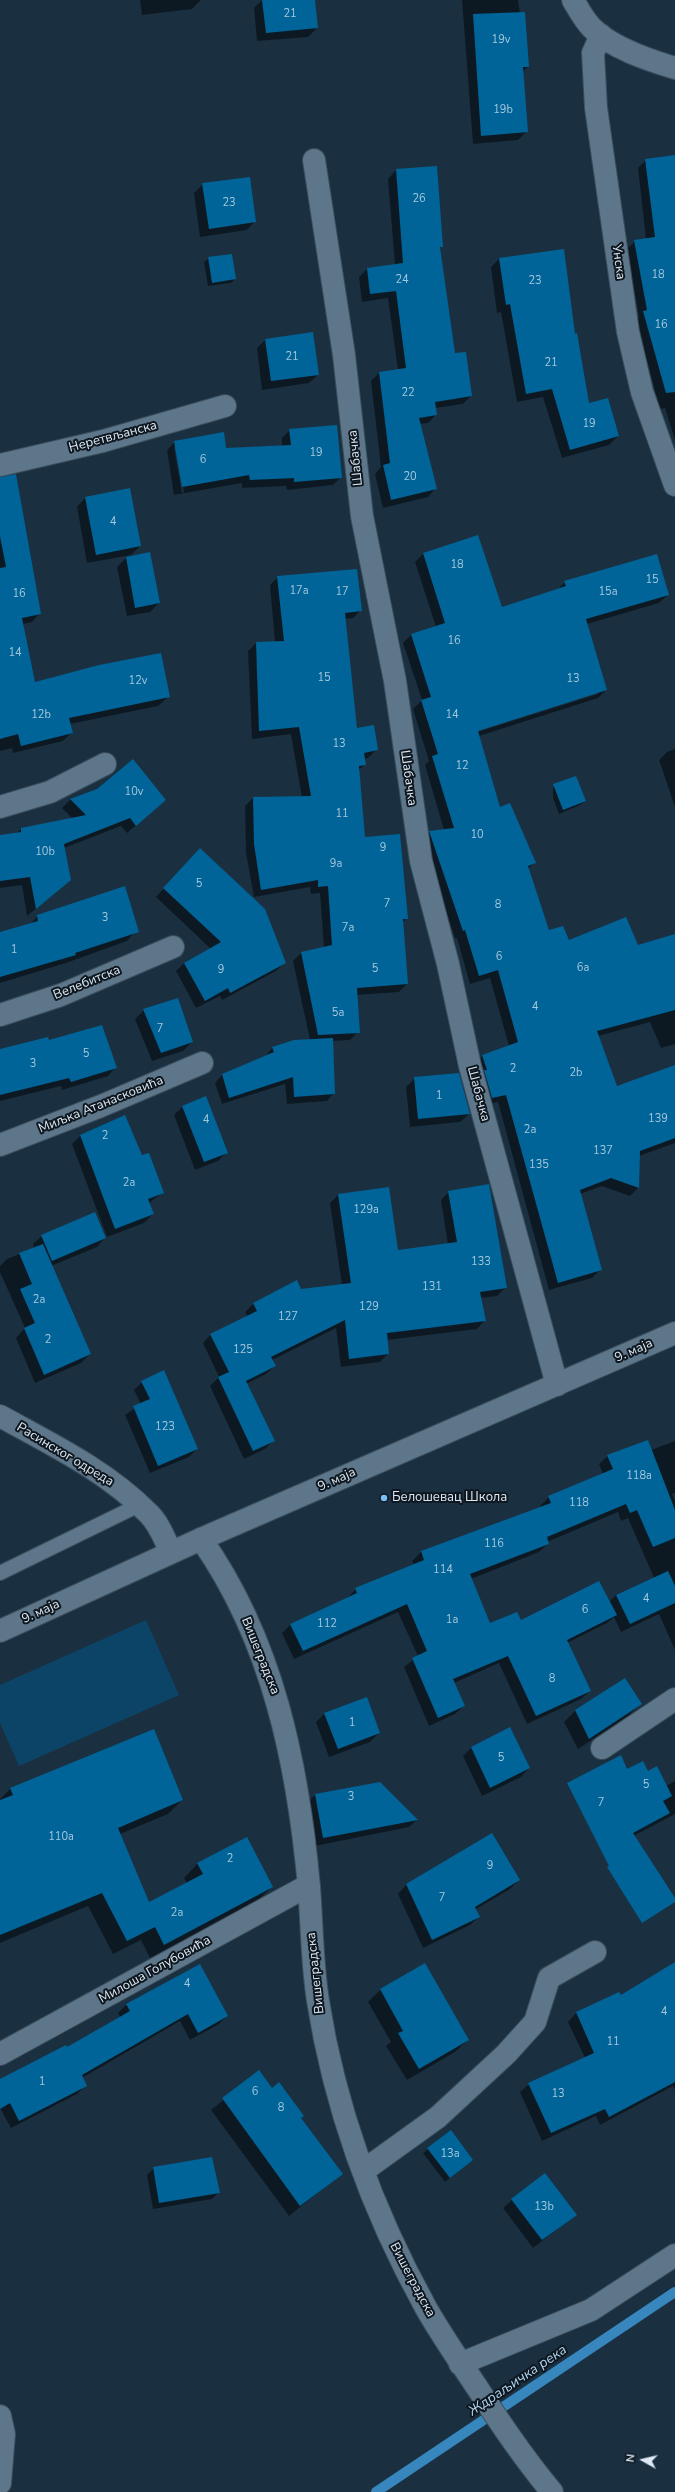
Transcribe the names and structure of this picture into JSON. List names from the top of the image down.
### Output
{
  "streets": {
    "street": [
      "Унска",
      "Неретвљанска",
      "Шабачка",
      "Велебитска",
      "Миљка Атанасковића",
      "9. маја",
      "Расинског одреда",
      "Вишеградска",
      "Милоша Голубовића"
    ]
  },
  "crossings": [
    ["Шабачка", "9. маја"],
    ["9. маја", "Расинског одреда"],
    ["9. маја", "Вишеградска"],
    ["Вишеградска", "Милоша Голубовића"]
  ],
  "water": ["Ждраљичка река"],
  "places": ["Белошевац Школа"],
  "house_numbers": [
    "21",
    "19v",
    "19b",
    "26",
    "23",
    "18",
    "24",
    "23",
    "16",
    "21",
    "21",
    "22",
    "19",
    "19",
    "6",
    "20",
    "4",
    "18",
    "15",
    "17a",
    "17",
    "15a",
    "16",
    "16",
    "14",
    "15",
    "13",
    "12v",
    "12b",
    "14",
    "13",
    "12",
    "10v",
    "11",
    "10",
    "9",
    "10b",
    "9a",
    "5",
    "7",
    "8",
    "3",
    "7a",
    "1",
    "6",
    "6a",
    "5",
    "9",
    "4",
    "5a",
    "7",
    "5",
    "3",
    "2",
    "2b",
    "1",
    "139",
    "4",
    "2a",
    "2",
    "137",
    "135",
    "2a",
    "129a",
    "133",
    "131",
    "2a",
    "129",
    "127",
    "2",
    "125",
    "123",
    "118a",
    "118",
    "116",
    "114",
    "4",
    "6",
    "1a",
    "112",
    "8",
    "1",
    "5",
    "5",
    "3",
    "7",
    "110a",
    "2",
    "9",
    "7",
    "2a",
    "4",
    "4",
    "11",
    "1",
    "6",
    "13",
    "8",
    "13a",
    "13b"
  ],
  "north": "left"
}
